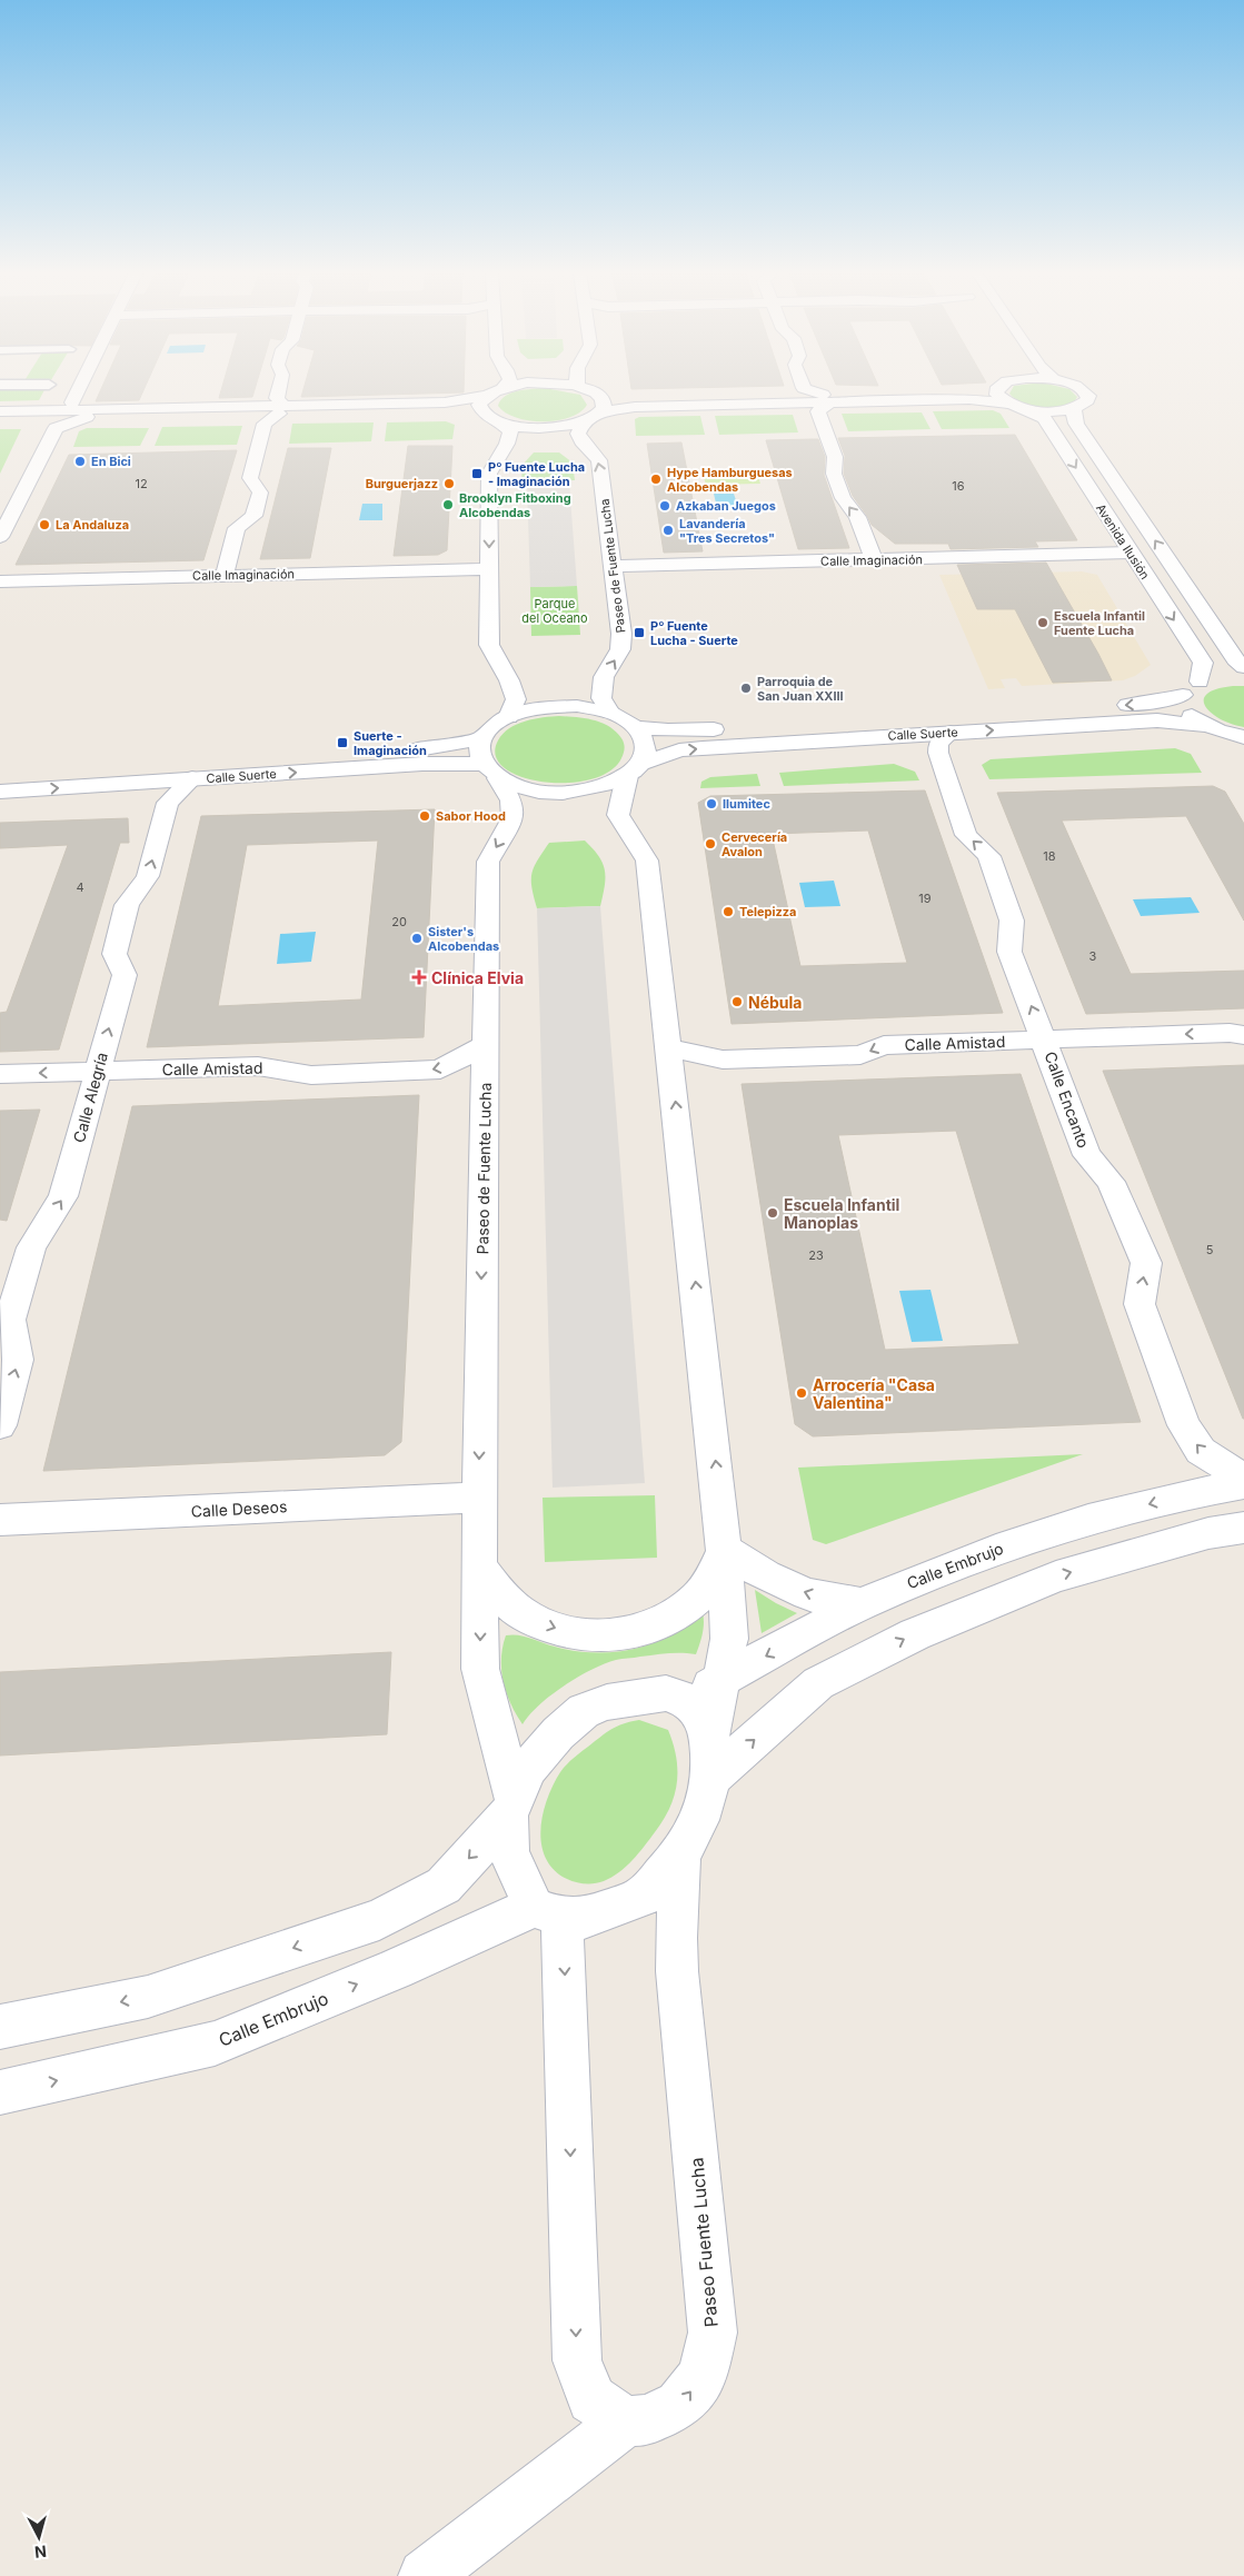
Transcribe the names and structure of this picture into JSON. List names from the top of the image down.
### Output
{
  "streets": {
    "street": [
      "Avenida Ilusión",
      "Calle Imaginación",
      "Paseo de Fuente Lucha",
      "Calle Suerte",
      "Calle Amistad",
      "Calle Alegría",
      "Calle Encanto",
      "Calle Deseos",
      "Calle Embrujo",
      "Paseo Fuente Lucha"
    ]
  },
  "crossings": [
    ["Avenida Ilusión", "Calle Imaginación"],
    ["Calle Imaginación", "Paseo de Fuente Lucha"],
    ["Paseo de Fuente Lucha", "Calle Suerte"],
    ["Paseo de Fuente Lucha", "Calle Amistad"],
    ["Paseo de Fuente Lucha", "Calle Deseos"],
    ["Calle Suerte", "Calle Alegría"],
    ["Calle Suerte", "Calle Encanto"],
    ["Calle Amistad", "Calle Alegría"],
    ["Calle Amistad", "Calle Encanto"]
  ],
  "one_way": ["Calle Amistad", "Calle Alegría", "Calle Encanto"],
  "parks": ["Parque del Oceano"],
  "places": {
    "other": [
      "En Bici",
      "Hype Hamburguesas Alcobendas",
      "Burguerjazz",
      "Brooklyn Fitboxing Alcobendas",
      "Azkaban Juegos",
      "La Andaluza",
      "Lavandería \"Tres Secretos\"",
      "Escuela Infantil Fuente Lucha",
      "Parroquia de San Juan XXIII",
      "Ilumitec",
      "Sabor Hood",
      "Cervecería Avalon",
      "Telepizza",
      "Sister's Alcobendas",
      "Nébula",
      "Escuela Infantil Manoplas",
      "Arrocería \"Casa Valentina\""
    ],
    "transit": ["Pº Fuente Lucha - Imaginación", "Pº Fuente Lucha - Suerte", "Suerte - Imaginación"],
    "health": ["Clínica Elvia"]
  },
  "house_numbers": [
    "12",
    "16",
    "18",
    "4",
    "19",
    "20",
    "3",
    "5",
    "23"
  ],
  "north": "bottom"
}
